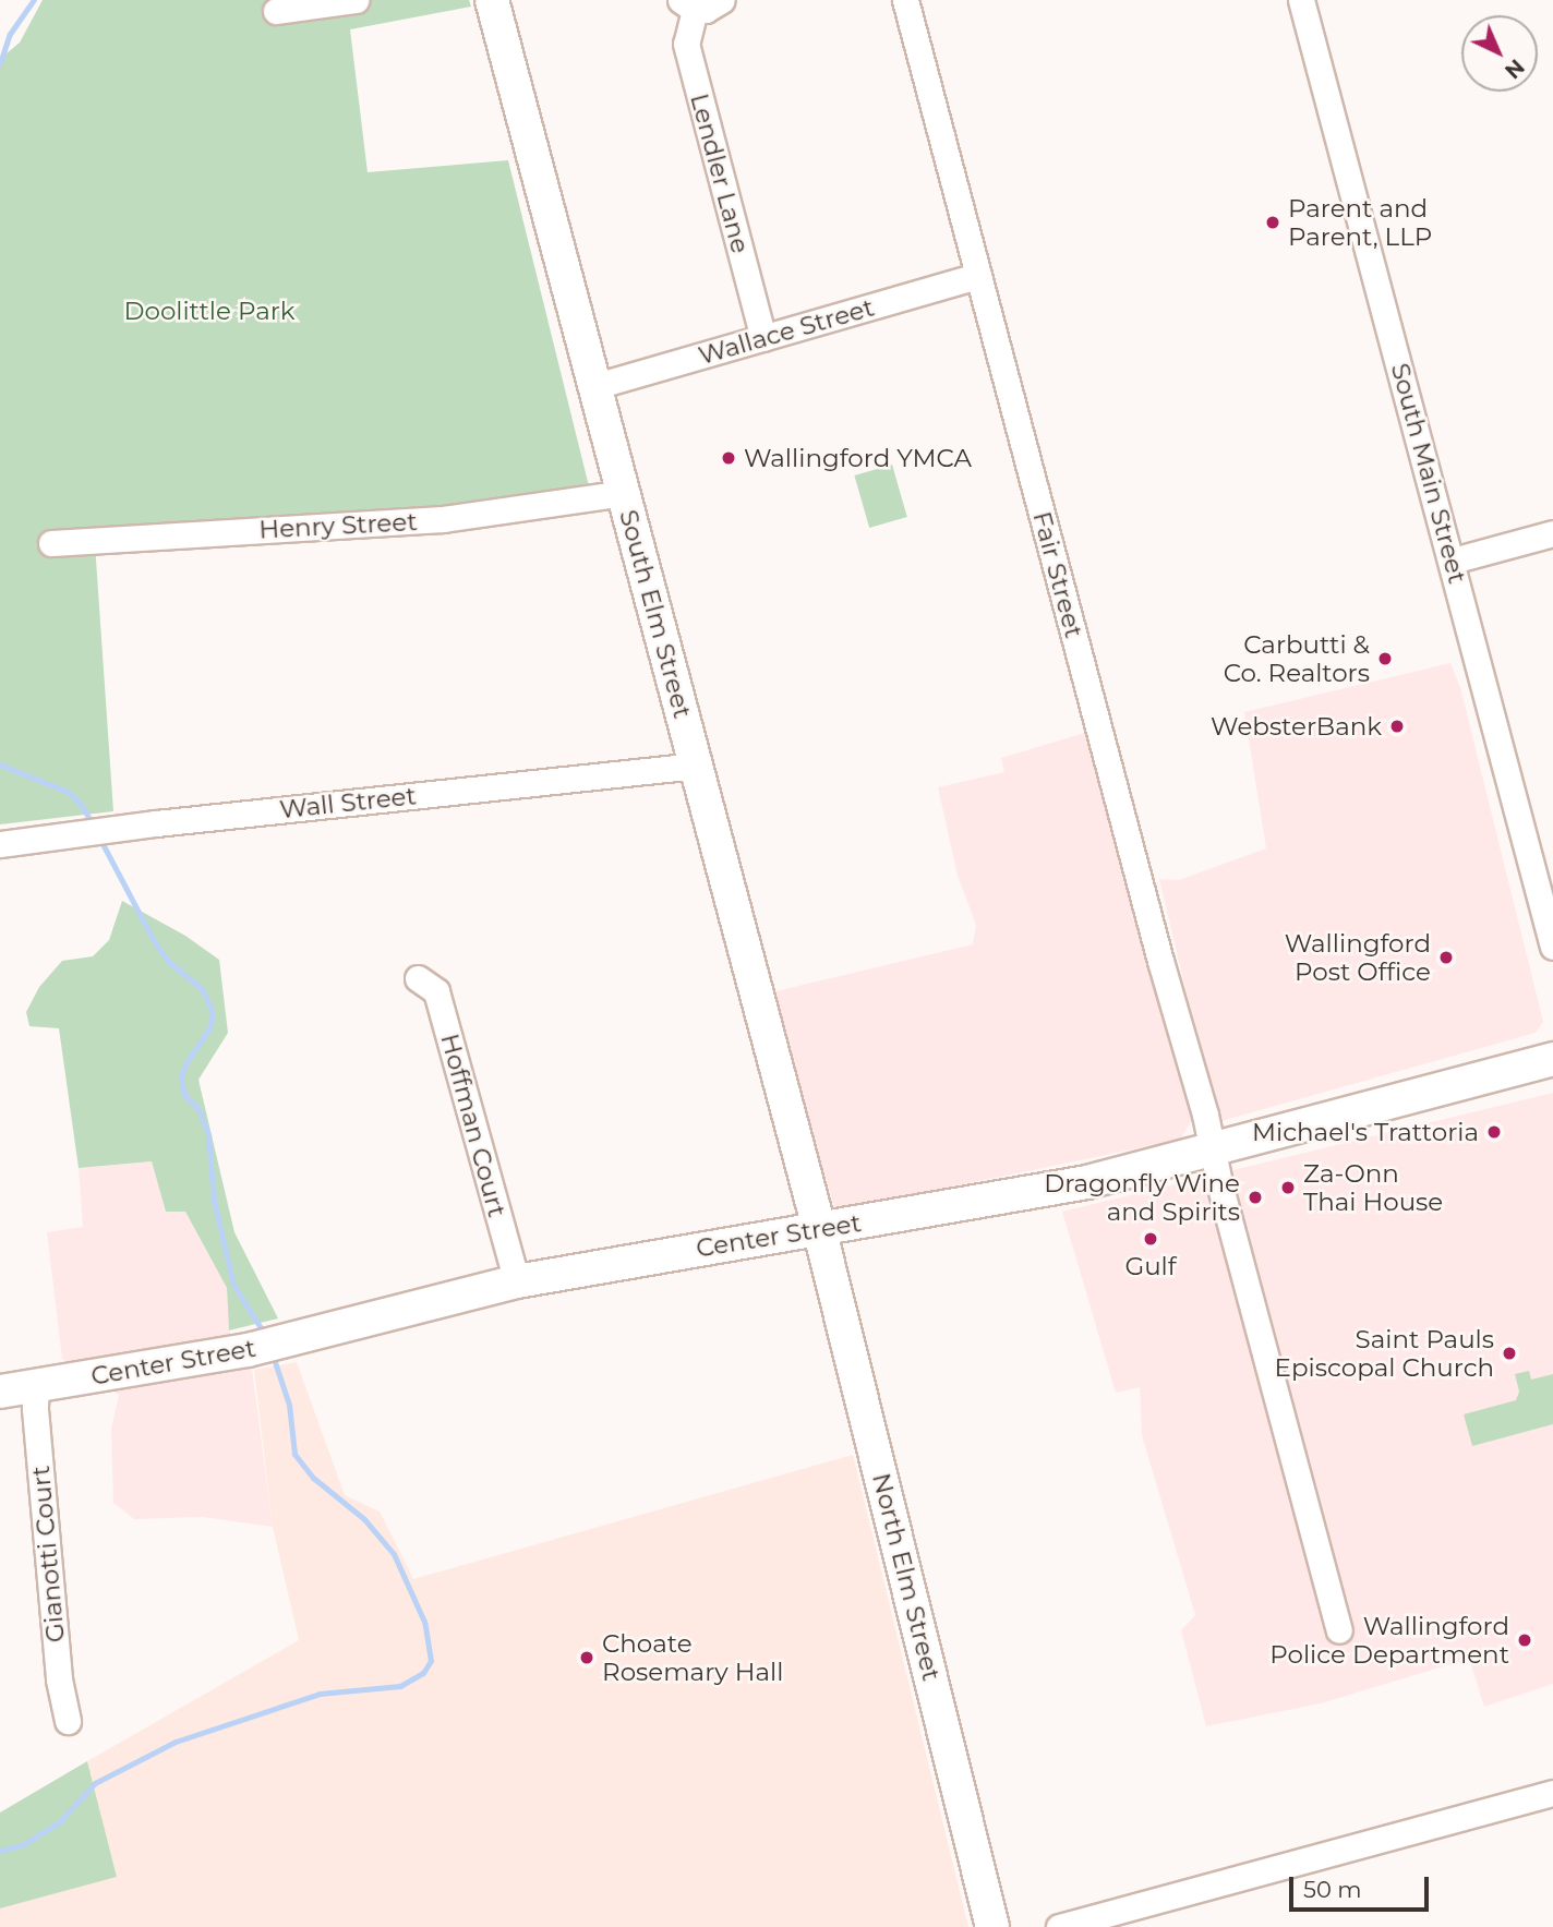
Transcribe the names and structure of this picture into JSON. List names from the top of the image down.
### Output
{
  "streets": {
    "main road": ["South Elm Street", "Center Street", "North Elm Street"],
    "street": [
      "Lendler Lane",
      "Wallace Street",
      "South Main Street",
      "Henry Street",
      "Fair Street",
      "Wall Street",
      "Hoffman Court",
      "Gianotti Court"
    ]
  },
  "crossings": [
    ["Lendler Lane", "Wallace Street"],
    ["Wallace Street", "Fair Street"],
    ["Wallace Street", "South Elm Street"],
    ["Henry Street", "South Elm Street"],
    ["Fair Street", "Center Street"],
    ["South Elm Street", "Wall Street"],
    ["South Elm Street", "Center Street"],
    ["South Elm Street", "North Elm Street"],
    ["Hoffman Court", "Center Street"],
    ["Center Street", "Gianotti Court"],
    ["Center Street", "North Elm Street"]
  ],
  "parks": ["Doolittle Park"],
  "places": [
    "Parent and Parent, LLP",
    "Wallingford YMCA",
    "Carbutti & Co. Realtors",
    "WebsterBank",
    "Wallingford Post Office",
    "Michael's Trattoria",
    "Za-Onn Thai House",
    "Dragonfly Wine and Spirits",
    "Gulf",
    "Saint Pauls Episcopal Church",
    "Wallingford Police Department",
    "Choate Rosemary Hall"
  ],
  "scale_bar": "50 m",
  "north": "bottom right"
}
